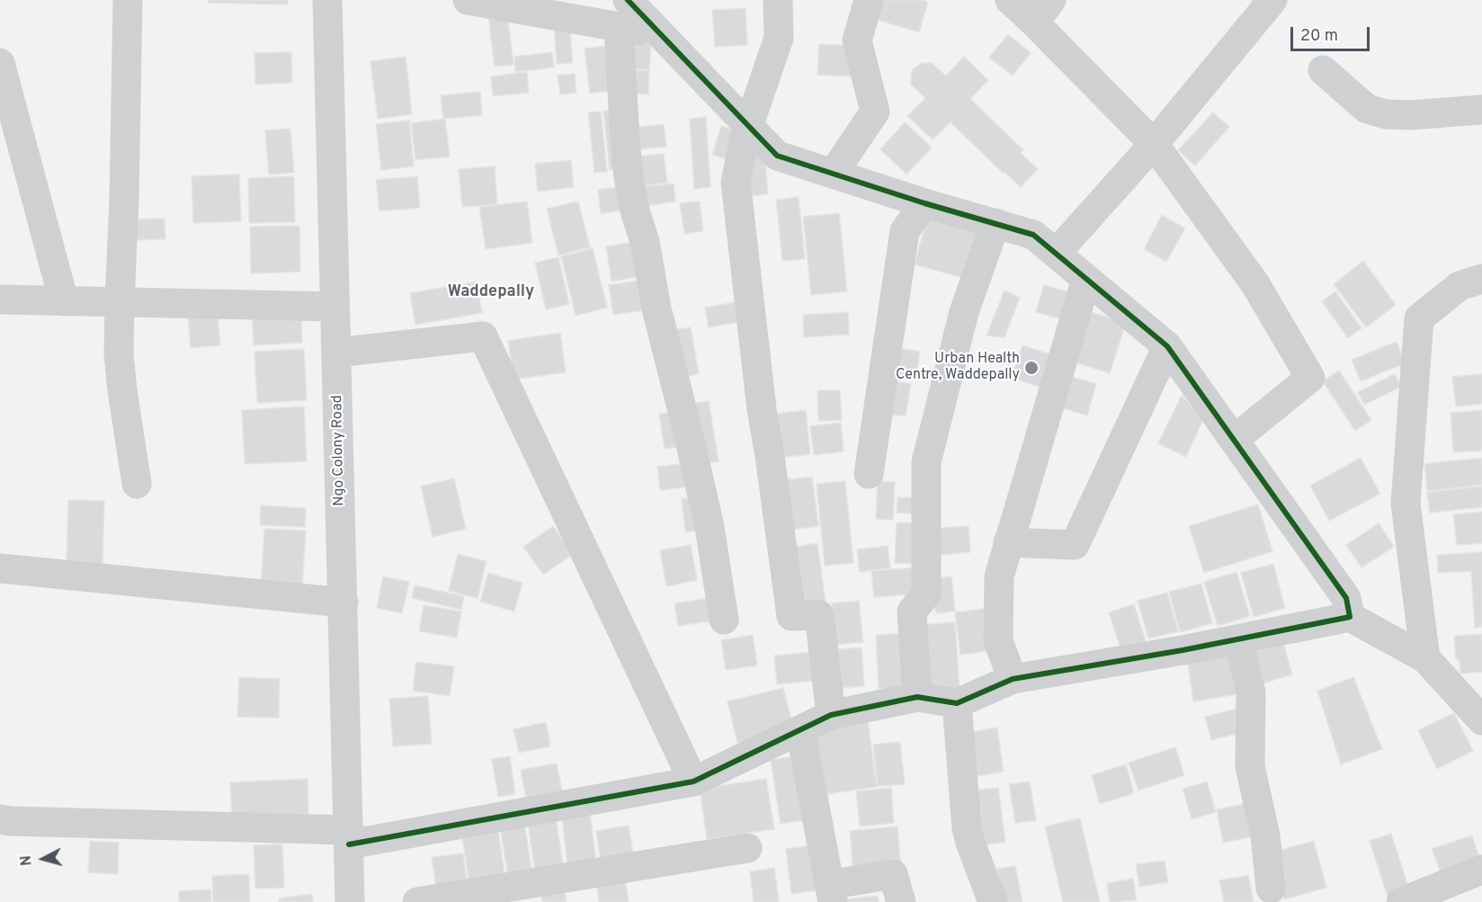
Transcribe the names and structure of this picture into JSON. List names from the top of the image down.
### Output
{
  "streets": {
    "street": ["Ngo Colony Road"]
  },
  "districts": ["Waddepally"],
  "places": ["Urban Health Centre, Waddepally"],
  "scale_bar": "20 m",
  "north": "left"
}
